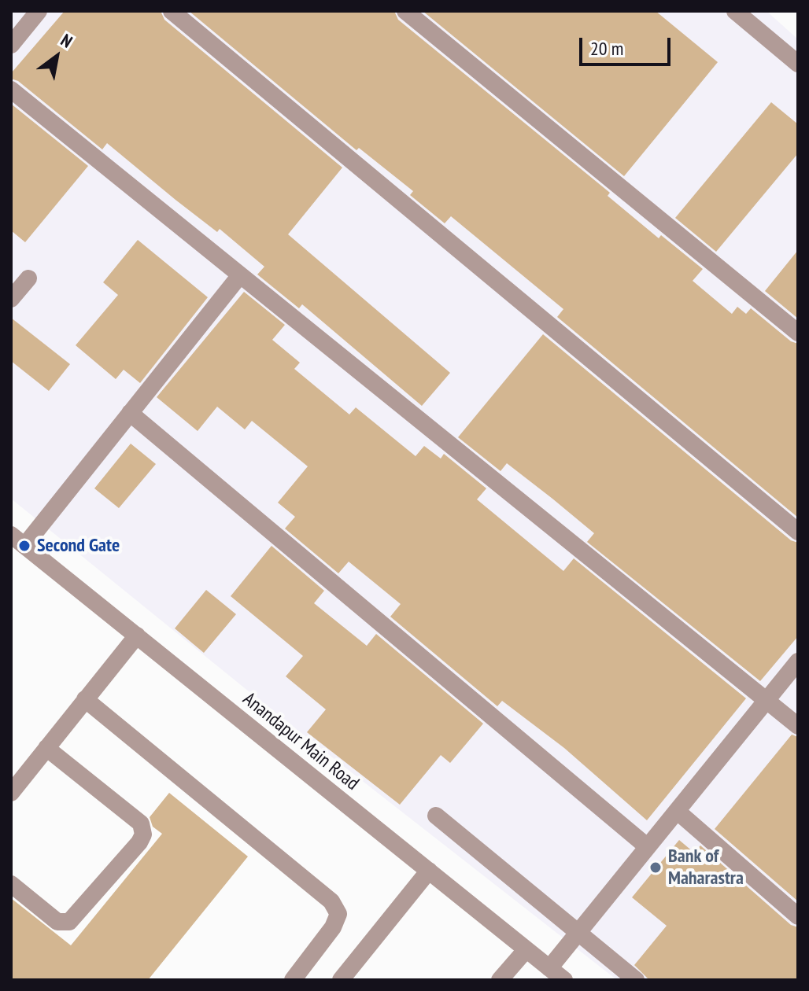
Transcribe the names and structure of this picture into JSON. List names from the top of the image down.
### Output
{
  "streets": {
    "street": ["Anandapur Main Road"]
  },
  "places": ["Second Gate", "Bank of Maharastra"],
  "scale_bar": "20 m",
  "north": "top right"
}
